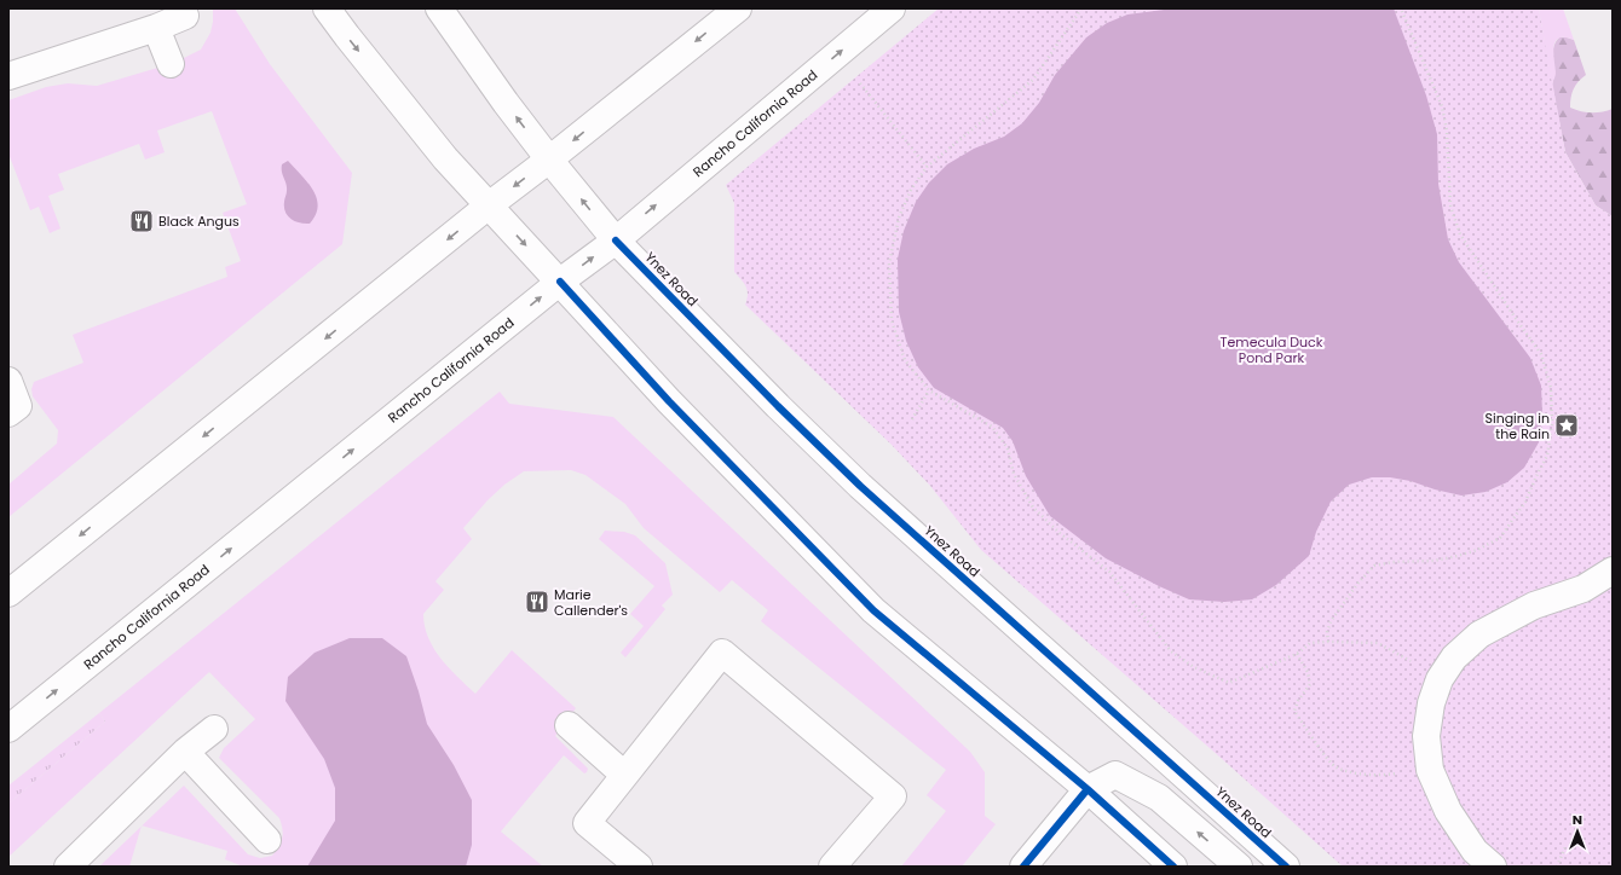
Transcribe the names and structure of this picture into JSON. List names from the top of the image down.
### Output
{
  "streets": {
    "main road": ["Rancho California Road", "Ynez Road"]
  },
  "crossings": [
    ["Rancho California Road", "Ynez Road"]
  ],
  "parks": ["Temecula Duck Pond Park"],
  "places": {
    "restaurant": ["Black Angus", "Marie Callender's"],
    "place": ["Singing in the Rain"]
  },
  "north": "top"
}
